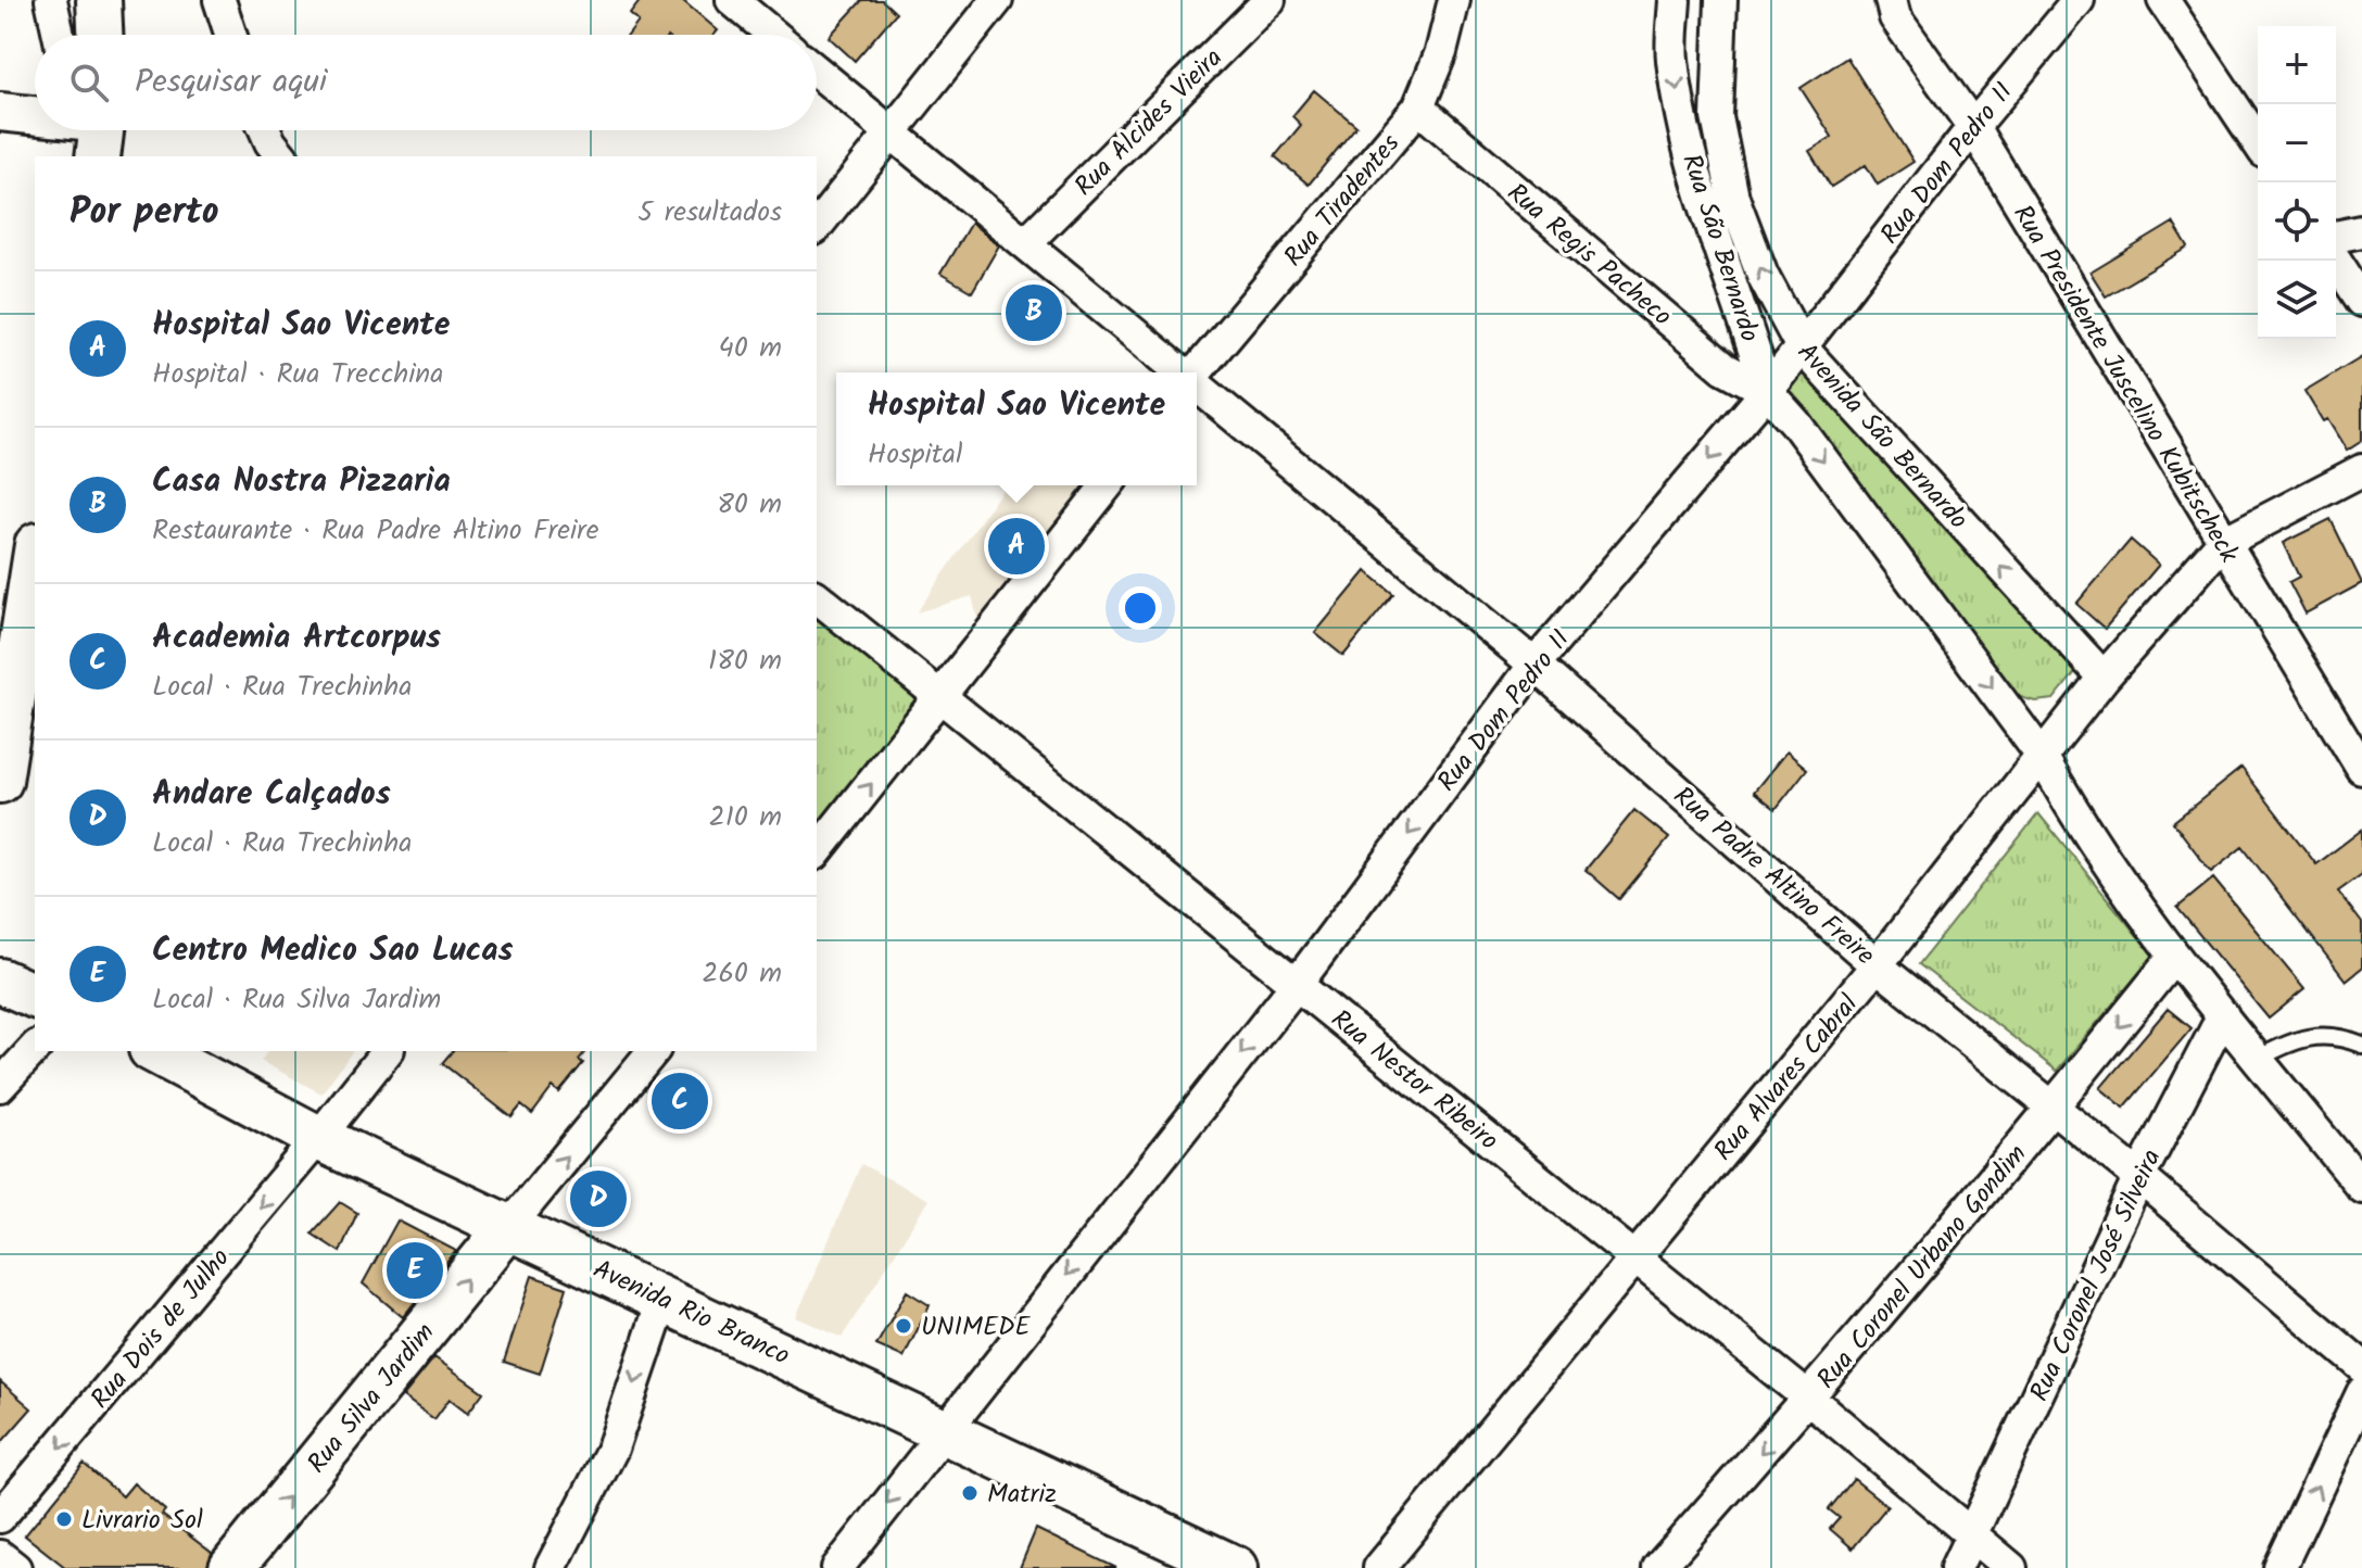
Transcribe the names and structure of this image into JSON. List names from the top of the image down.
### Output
{
  "streets": {
    "main road": ["Avenida Rio Branco", "Rua Silva Jardim"],
    "street": [
      "Rua Alcides Vieira",
      "Rua Dom Pedro II",
      "Rua Tiradentes",
      "Rua São Bernardo",
      "Rua Regis Pacheco",
      "Rua Presidente Juscelino Kubitscheck",
      "Avenida São Bernardo",
      "Rua Padre Altino Freire",
      "Rua Alvares Cabral",
      "Rua Nestor Ribeiro",
      "Rua Coronel Urbano Gondim",
      "Rua Coronel José Silveira",
      "Rua Dois de Julho"
    ]
  },
  "crossings": [
    ["Rua Alcides Vieira", "Rua Padre Altino Freire"],
    ["Rua Dom Pedro II", "Rua São Bernardo"],
    ["Rua Dom Pedro II", "Rua Regis Pacheco"],
    ["Rua Dom Pedro II", "Rua Presidente Juscelino Kubitscheck"],
    ["Rua Dom Pedro II", "Avenida São Bernardo"],
    ["Rua Dom Pedro II", "Rua Padre Altino Freire"],
    ["Rua Dom Pedro II", "Rua Nestor Ribeiro"],
    ["Rua Dom Pedro II", "Avenida Rio Branco"],
    ["Rua Tiradentes", "Rua Regis Pacheco"],
    ["Rua São Bernardo", "Rua Regis Pacheco"],
    ["Rua Presidente Juscelino Kubitscheck", "Rua Alvares Cabral"],
    ["Avenida São Bernardo", "Rua Alvares Cabral"],
    ["Rua Padre Altino Freire", "Rua Alvares Cabral"],
    ["Rua Padre Altino Freire", "Rua Coronel Urbano Gondim"],
    ["Rua Padre Altino Freire", "Rua Coronel José Silveira"],
    ["Rua Alvares Cabral", "Rua Nestor Ribeiro"],
    ["Rua Nestor Ribeiro", "Rua Coronel Urbano Gondim"],
    ["Rua Nestor Ribeiro", "Rua Coronel José Silveira"],
    ["Avenida Rio Branco", "Rua Dois de Julho"],
    ["Avenida Rio Branco", "Rua Silva Jardim"]
  ],
  "one_way": [
    "Rua Dom Pedro II",
    "Rua São Bernardo",
    "Rua Coronel Urbano Gondim",
    "Rua Dois de Julho",
    "Rua Silva Jardim"
  ],
  "places": ["UNIMEDE", "Matriz", "Livrario Sol"],
  "page": {
    "map_buttons": ["+", "−"],
    "search": "Pesquisar aqui",
    "heading": ["Por perto", "5 resultados"],
    "list": [
      {
        "mark": "A",
        "name": "Hospital Sao Vicente",
        "note": "Hospital · Rua Trecchina",
        "value": "40 m"
      },
      {
        "mark": "B",
        "name": "Casa Nostra Pizzaria",
        "note": "Restaurante · Rua Padre Altino Freire",
        "value": "80 m"
      },
      {
        "mark": "C",
        "name": "Academia Artcorpus",
        "note": "Local · Rua Trechinha",
        "value": "180 m"
      },
      {
        "mark": "D",
        "name": "Andare Calçados",
        "note": "Local · Rua Trechinha",
        "value": "210 m"
      },
      {
        "mark": "E",
        "name": "Centro Medico Sao Lucas",
        "note": "Local · Rua Silva Jardim",
        "value": "260 m"
      }
    ],
    "pins": [
      "B",
      "A",
      "C",
      "D",
      "E"
    ],
    "popup": ["Hospital Sao Vicente", "Hospital"]
  }
}
